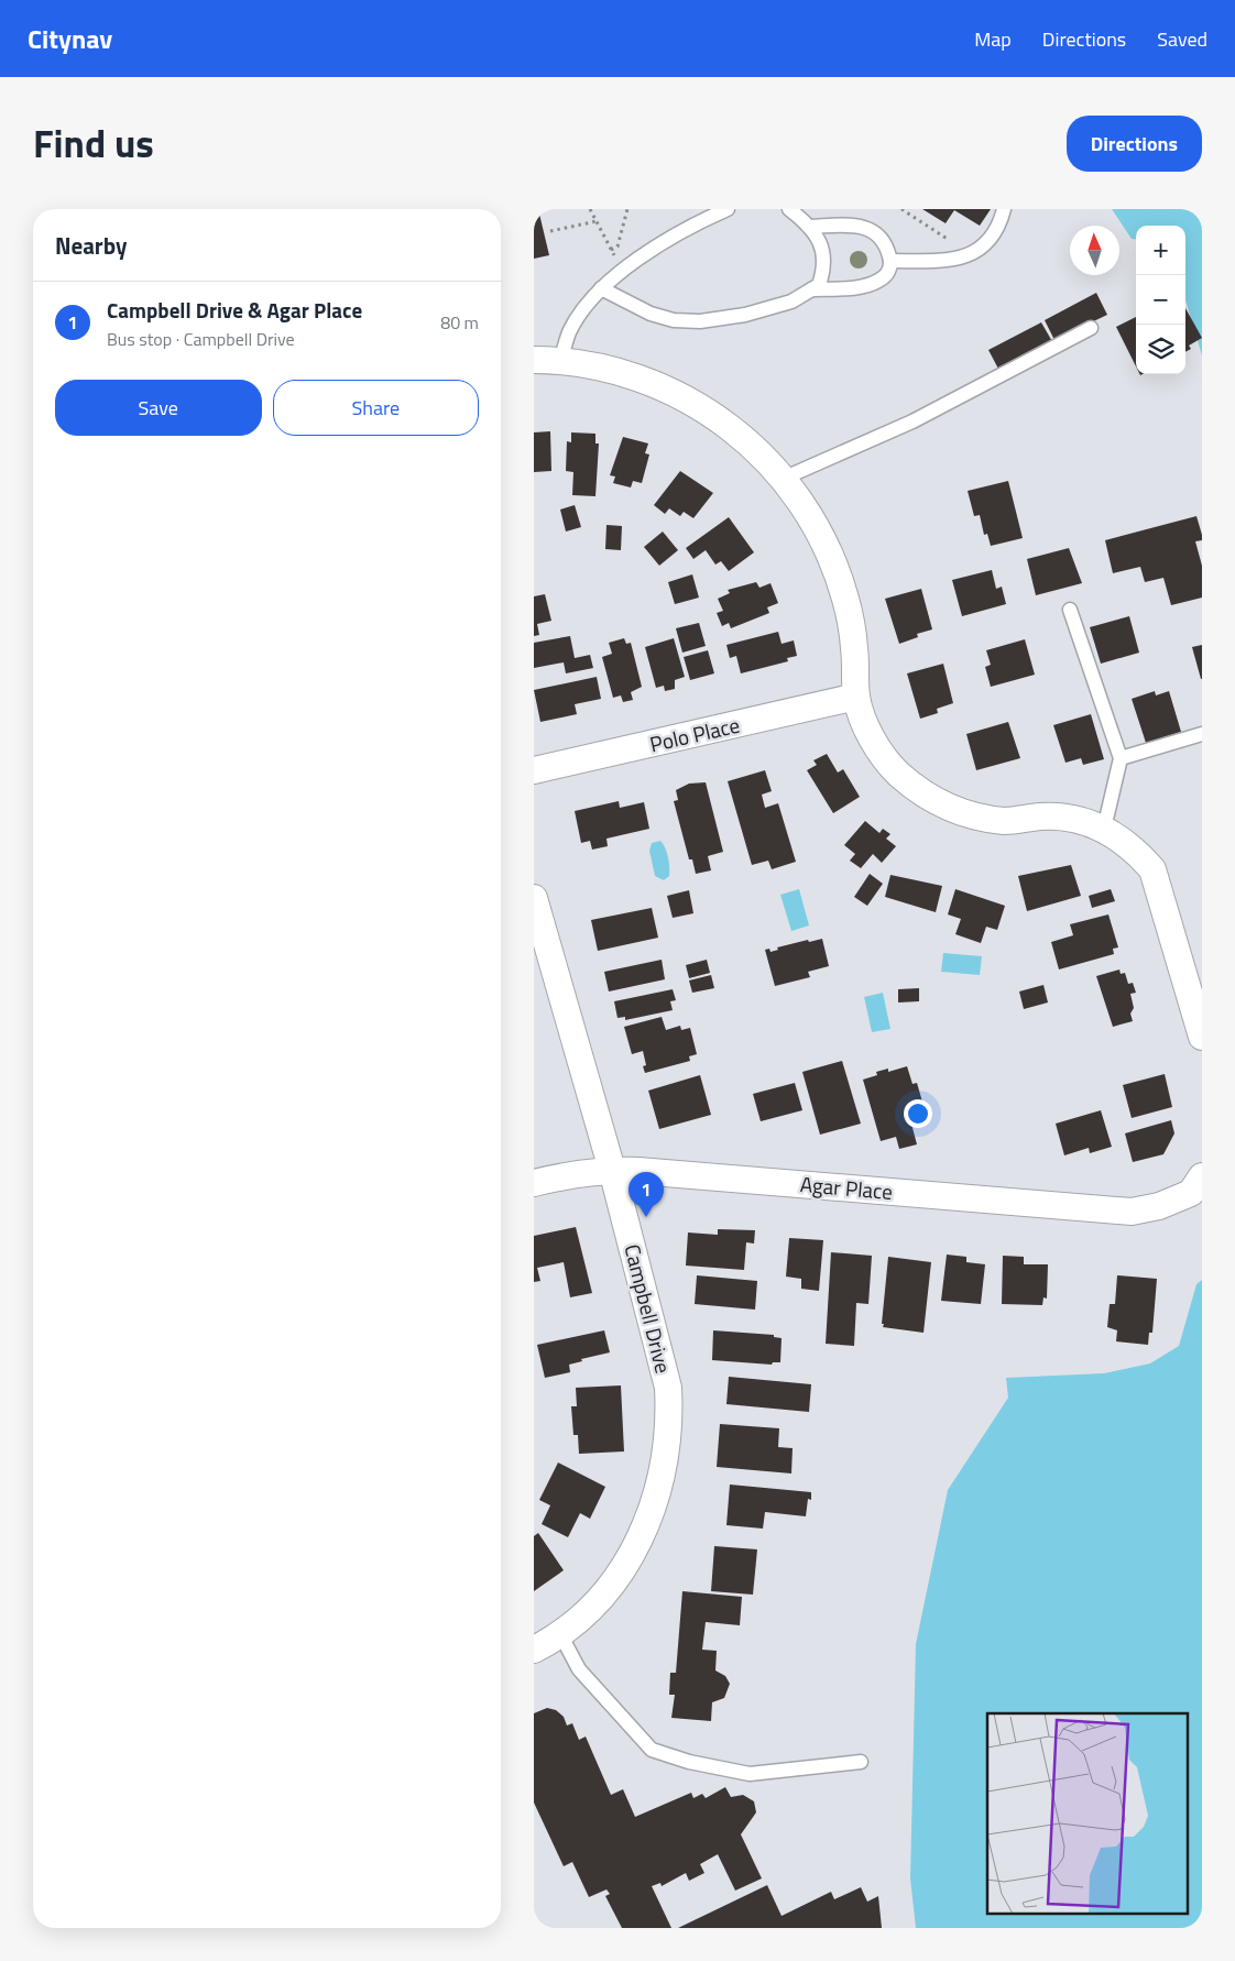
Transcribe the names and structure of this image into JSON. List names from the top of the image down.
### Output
{
  "streets": {
    "street": ["Polo Place", "Agar Place", "Campbell Drive"]
  },
  "crossings": [
    ["Agar Place", "Campbell Drive"]
  ],
  "north": "top",
  "page": {
    "header": "Citynav",
    "nav": ["Map", "Directions", "Saved"],
    "title": "Find us",
    "buttons": [
      "Directions",
      ["Save", "Share"]
    ],
    "heading": "Nearby",
    "map_buttons": ["+", "−"],
    "list": [
      {
        "mark": "1",
        "name": "Campbell Drive & Agar Place",
        "note": "Bus stop · Campbell Drive",
        "value": "80 m"
      }
    ],
    "pins": "1"
  }
}
